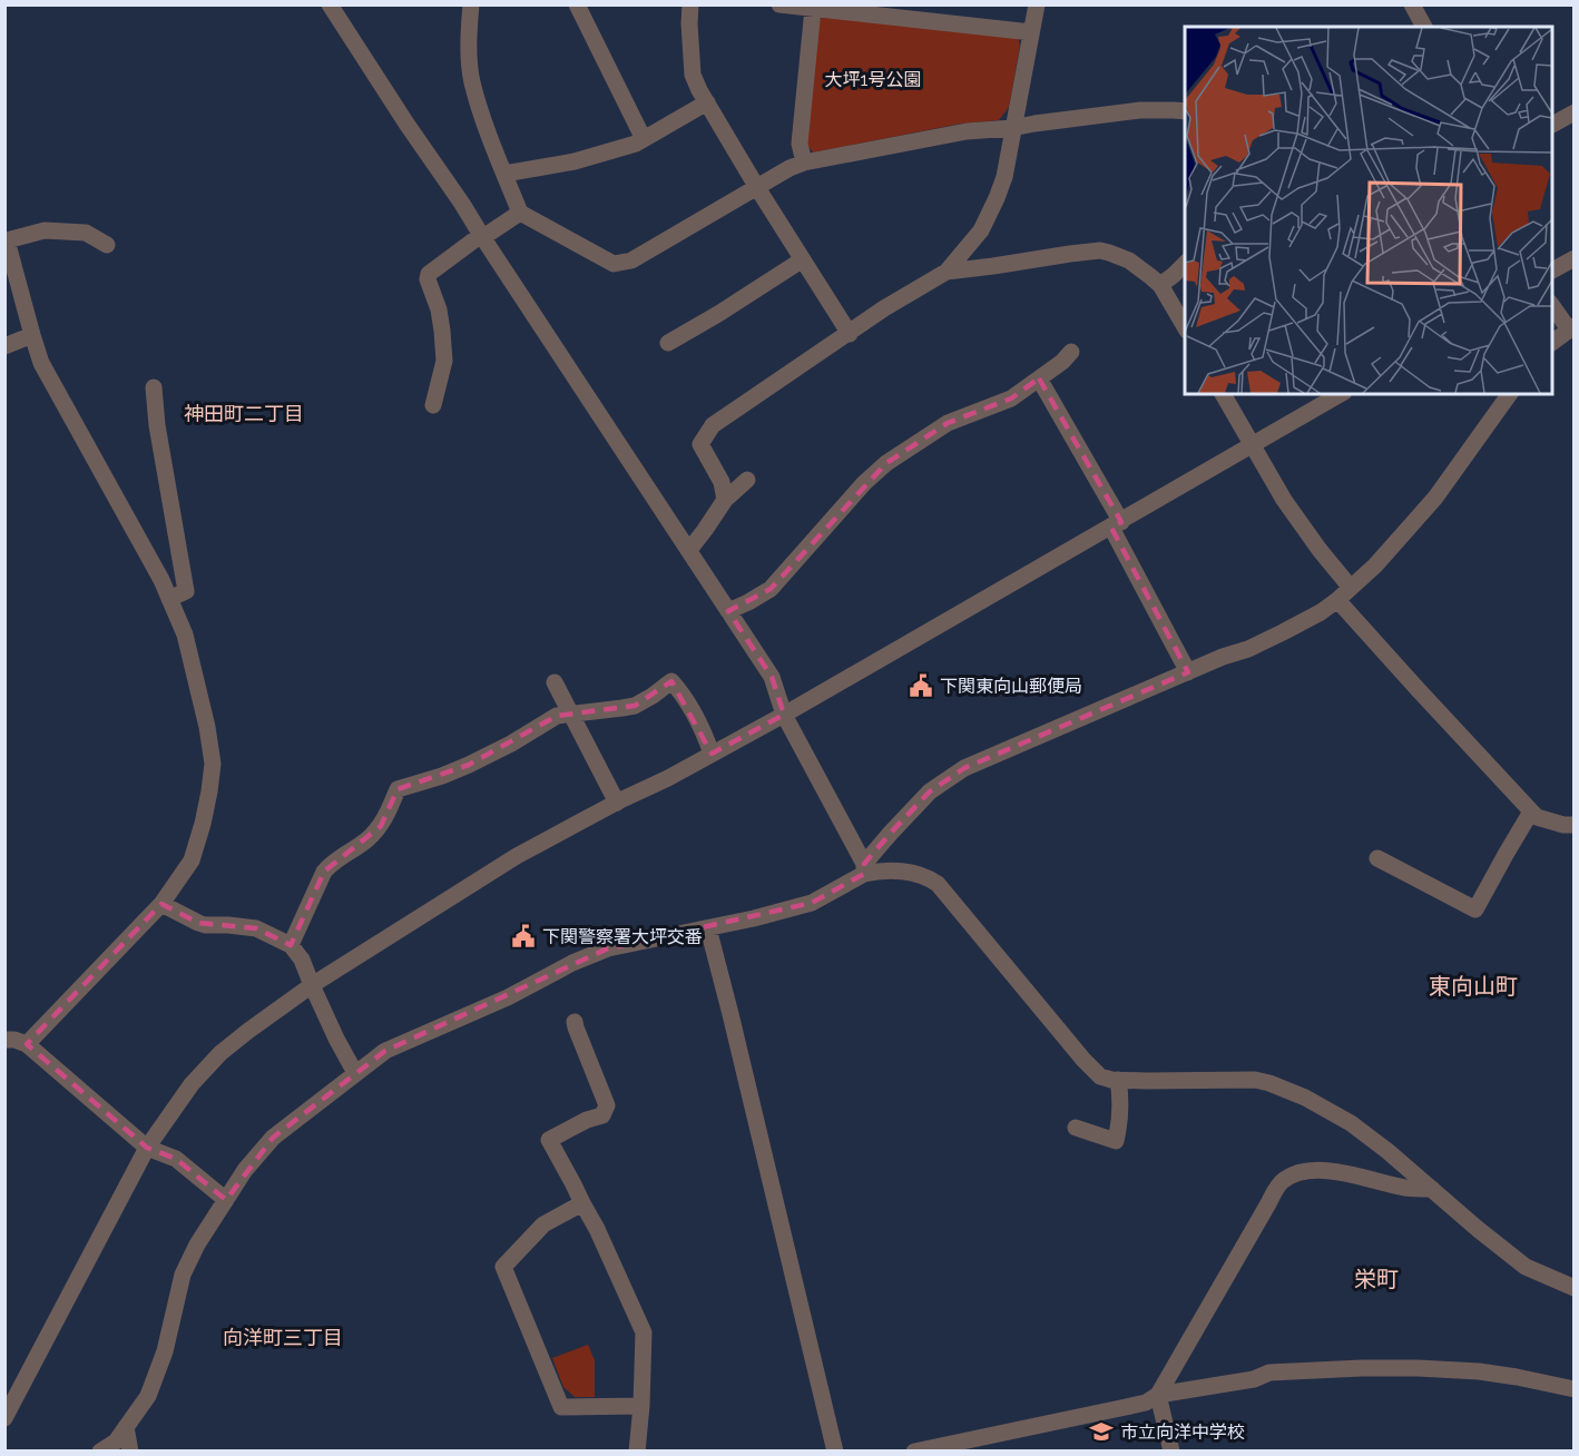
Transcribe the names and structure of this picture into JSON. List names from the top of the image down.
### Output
{
  "districts": [
    "神田町二丁目",
    "東向山町",
    "栄町",
    "向洋町三丁目"
  ],
  "parks": ["大坪1号公園"],
  "places": {
    "public building": ["下関東向山郵便局", "下関警察署大坪交番"],
    "school or university": ["市立向洋中学校"]
  }
}
